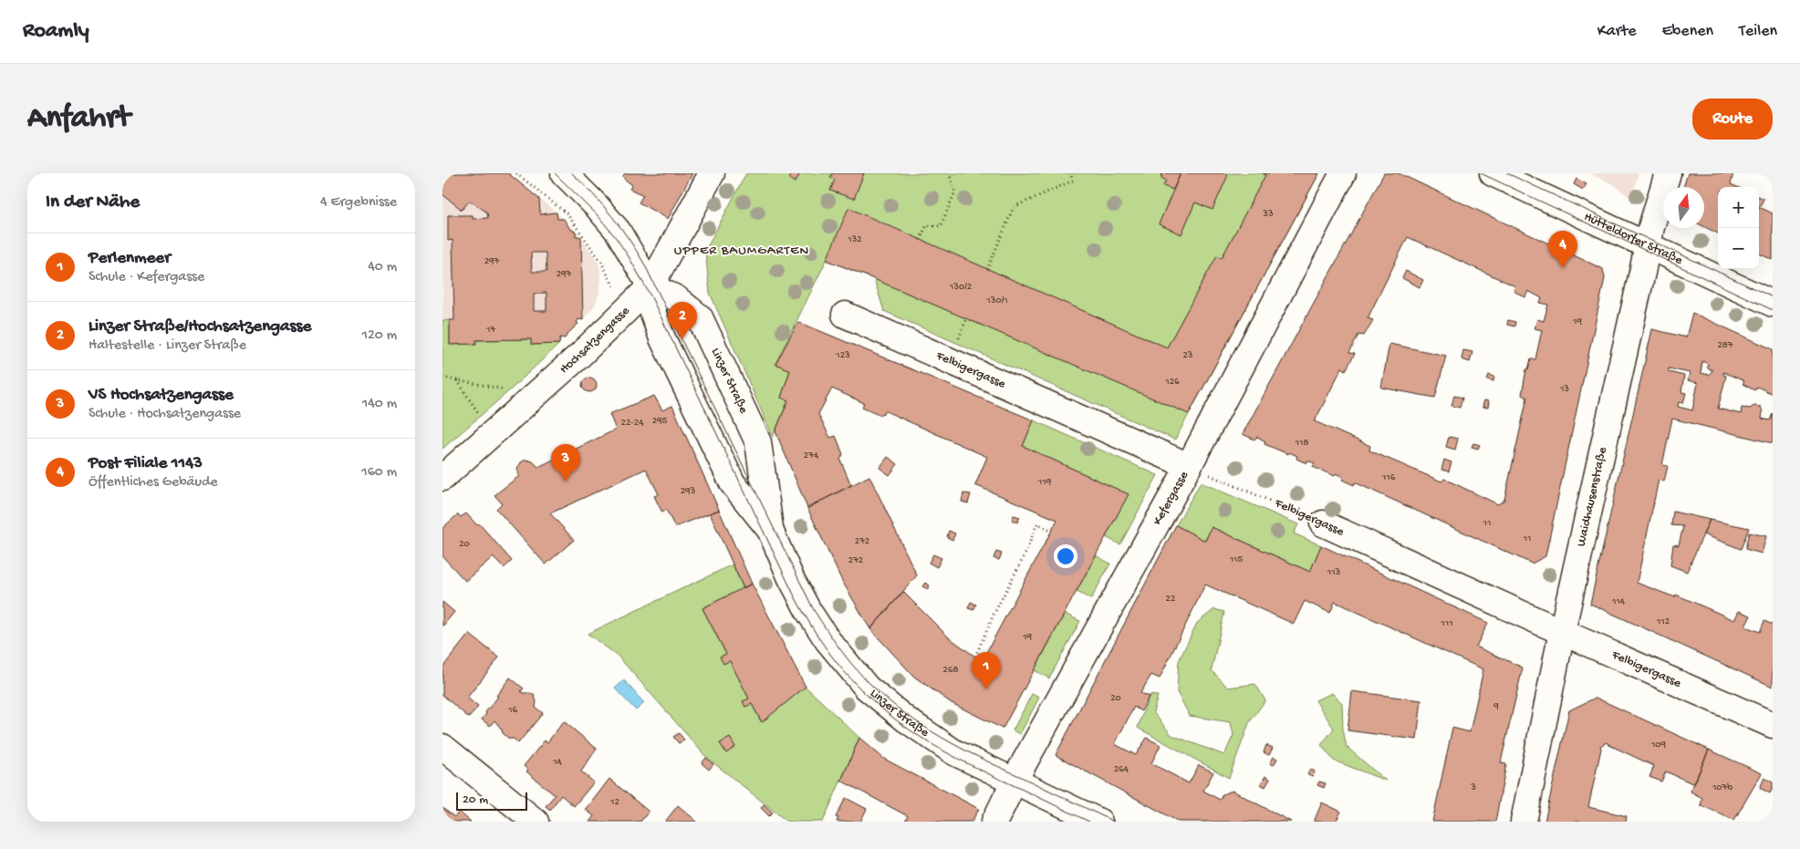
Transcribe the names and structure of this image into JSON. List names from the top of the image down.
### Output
{
  "streets": {
    "street": [
      "Hütteldorfer Straße",
      "Hochsatzengasse",
      "Felbigergasse",
      "Linzer Straße",
      "Waidhausenstraße",
      "Kefergasse"
    ]
  },
  "crossings": [
    ["Hütteldorfer Straße", "Waidhausenstraße"],
    ["Hochsatzengasse", "Linzer Straße"],
    ["Felbigergasse", "Waidhausenstraße"],
    ["Felbigergasse", "Kefergasse"],
    ["Linzer Straße", "Kefergasse"]
  ],
  "districts": ["UPPER BAUMGARTEN"],
  "house_numbers": [
    "33",
    "132",
    "297",
    "297",
    "130/2",
    "130/1",
    "19",
    "17",
    "287",
    "123",
    "23",
    "126",
    "13",
    "295",
    "22-24",
    "118",
    "274",
    "116",
    "119",
    "293",
    "11",
    "11",
    "272",
    "20",
    "115",
    "272",
    "113",
    "22",
    "114",
    "112",
    "111",
    "19",
    "268",
    "20",
    "9",
    "16",
    "109",
    "14",
    "264",
    "3",
    "107b",
    "12"
  ],
  "scale_bar": "20 m",
  "north": "top",
  "page": {
    "header": "Roamly",
    "nav": ["Karte", "Ebenen", "Teilen"],
    "buttons": "Route",
    "title": "Anfahrt",
    "heading": ["In der Nähe", "4 Ergebnisse"],
    "map_buttons": ["+", "−"],
    "pins": [
      "4",
      "2",
      "3",
      "1"
    ],
    "list": [
      {
        "mark": "1",
        "name": "Perlenmeer",
        "note": "Schule · Kefergasse",
        "value": "40 m"
      },
      {
        "mark": "2",
        "name": "Linzer Straße/Hochsatzengasse",
        "note": "Haltestelle · Linzer Straße",
        "value": "120 m"
      },
      {
        "mark": "3",
        "name": "VS Hochsatzengasse",
        "note": "Schule · Hochsatzengasse",
        "value": "140 m"
      },
      {
        "mark": "4",
        "name": "Post Filiale 1143",
        "note": "Öffentliches Gebäude",
        "value": "160 m"
      }
    ],
    "scale": "20 m"
  }
}
